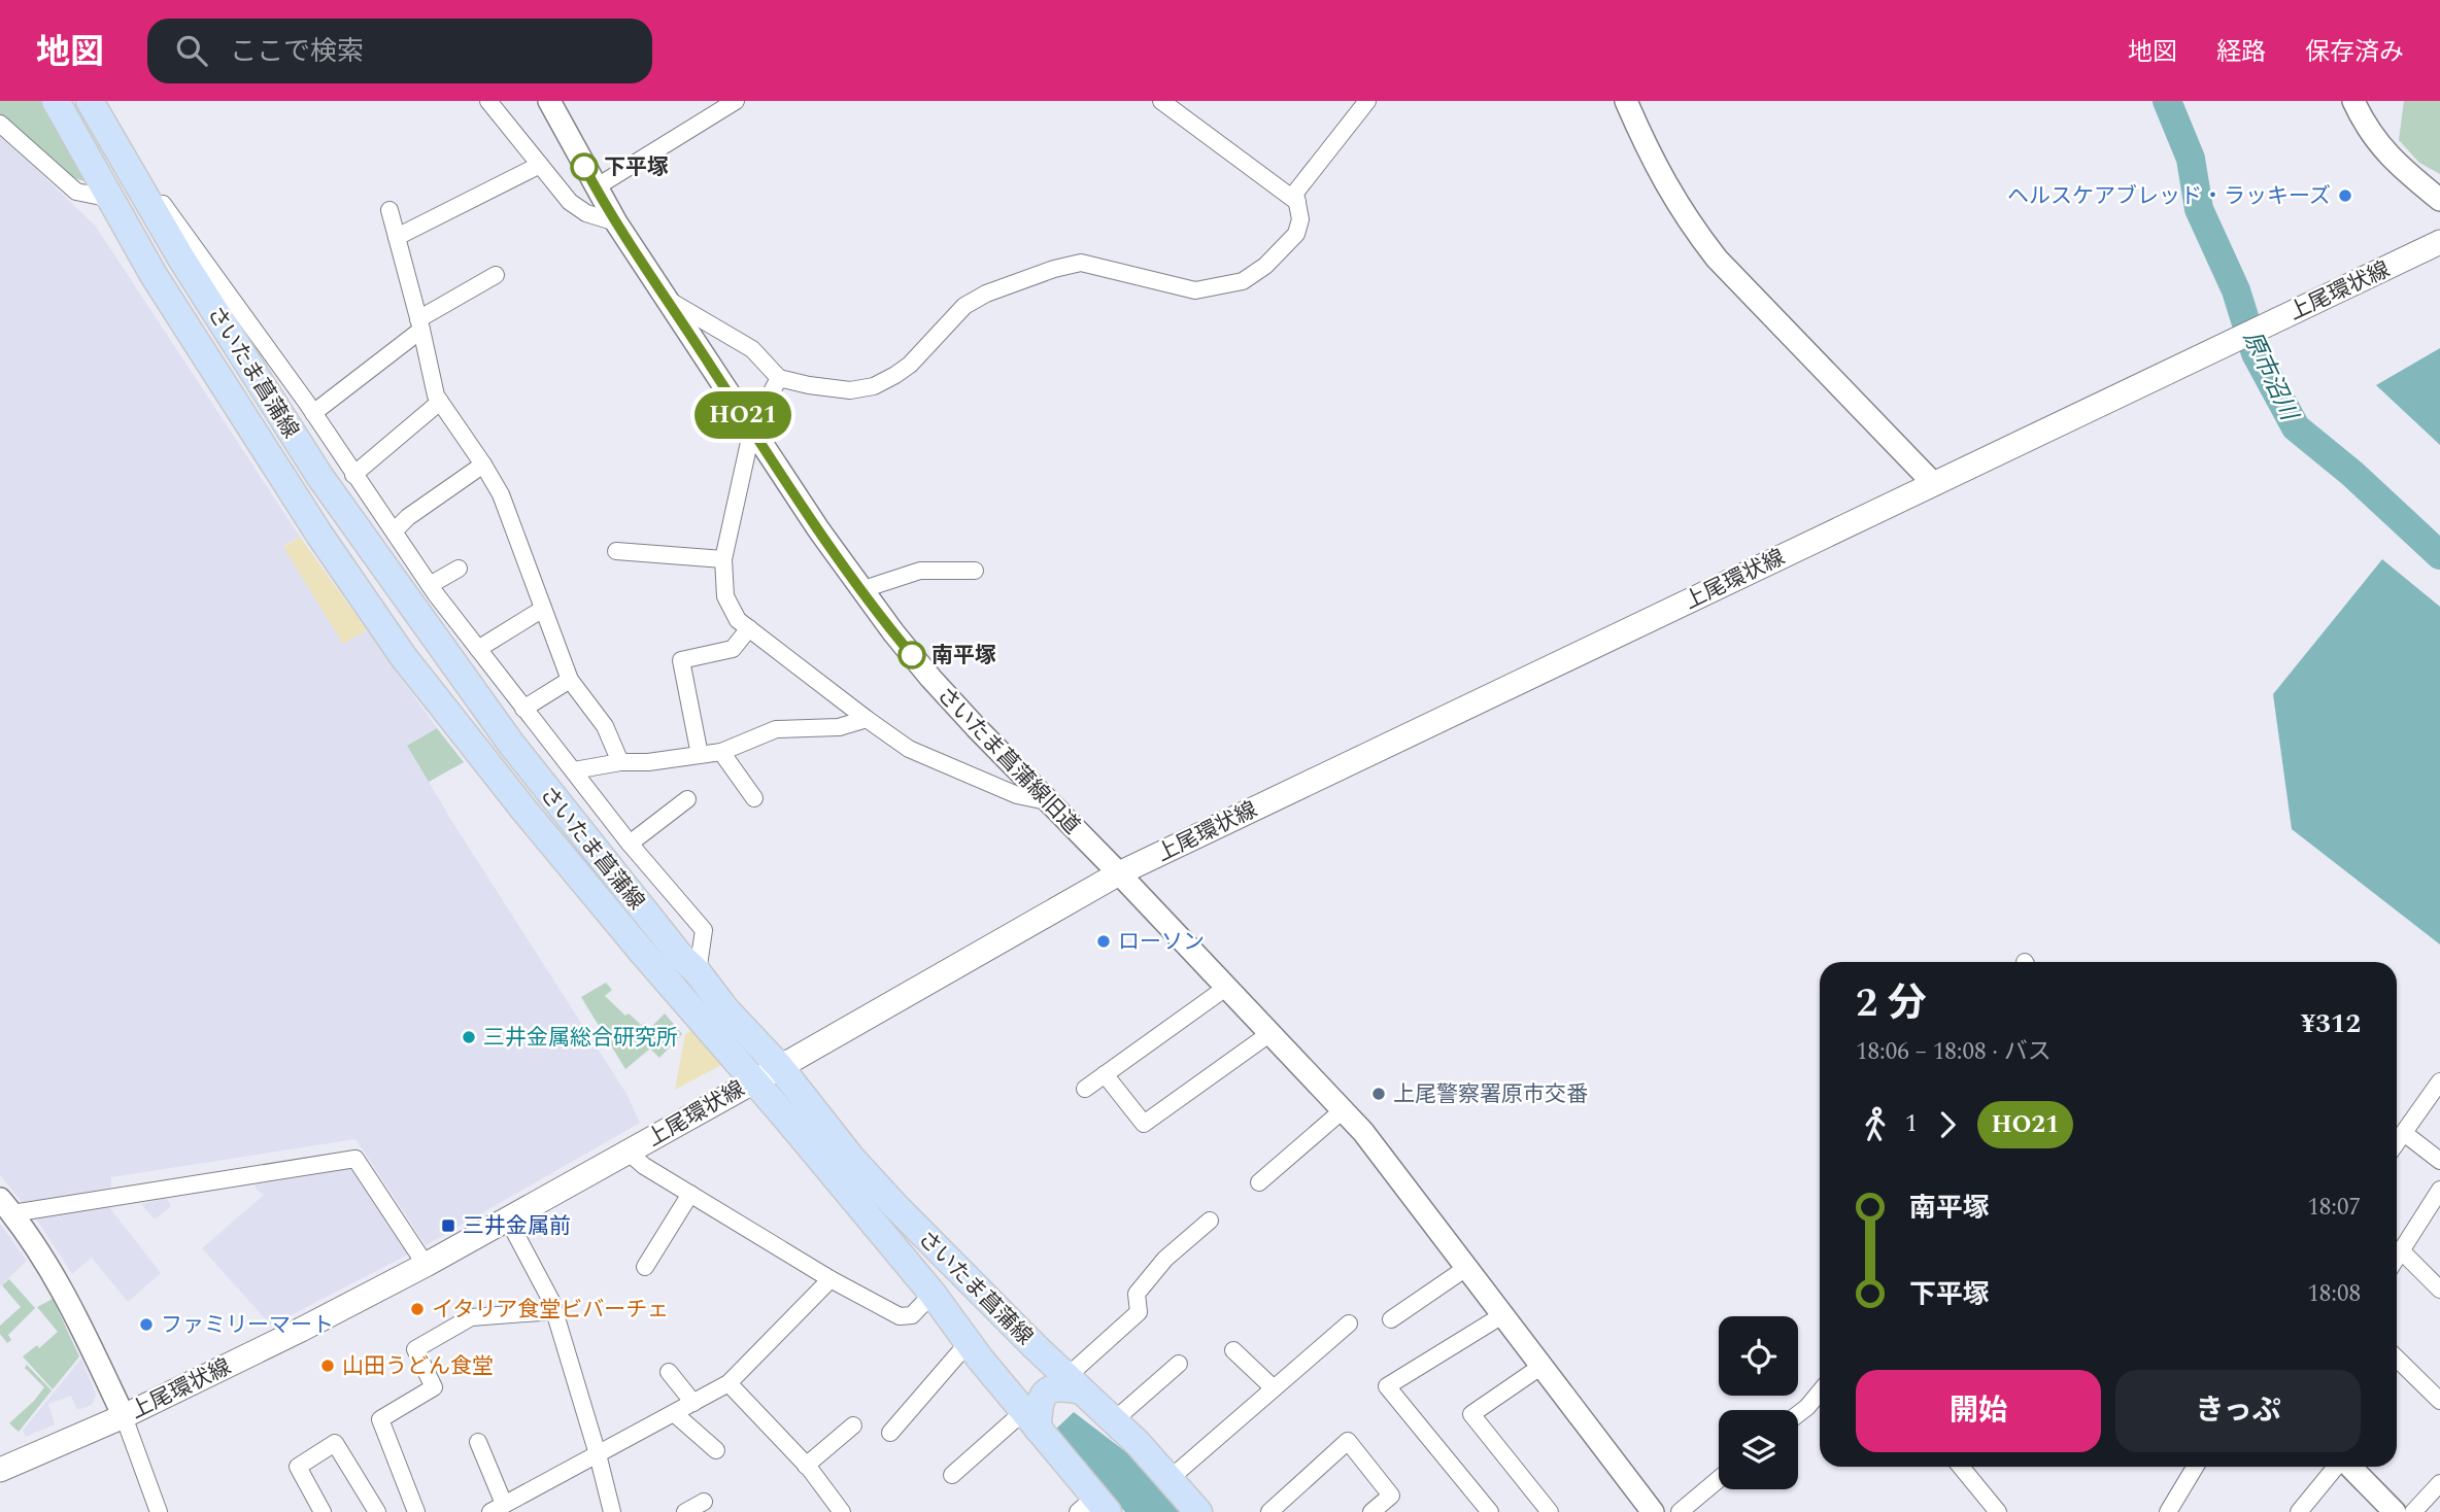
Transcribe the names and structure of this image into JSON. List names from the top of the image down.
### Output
{
  "streets": {
    "main road": ["上尾環状線", "さいたま菖蒲線"],
    "street": ["さいたま菖蒲線旧道"]
  },
  "crossings": [
    ["上尾環状線", "さいたま菖蒲線"],
    ["上尾環状線", "さいたま菖蒲線旧道"]
  ],
  "water": ["原市沼川"],
  "places": {
    "other": [
      "下平塚",
      "ヘルスケアブレッド・ラッキーズ",
      "南平塚",
      "ローソン",
      "三井金属総合研究所",
      "上尾警察署原市交番",
      "イタリア食堂ビバーチェ",
      "ファミリーマート",
      "山田うどん食堂"
    ],
    "transit": ["三井金属前"]
  },
  "lines": ["bus line HO21"],
  "page": {
    "header": "地図",
    "search": "ここで検索",
    "nav": ["地図", "経路", "保存済み"],
    "on_map": "HO21",
    "heading": ["2 分", "18:06 – 18:08 · バス", "¥312"],
    "legs": ["1", "HO21"],
    "list": [
      {
        "name": "南平塚",
        "value": "18:07"
      },
      {
        "name": "下平塚",
        "value": "18:08"
      }
    ],
    "buttons": ["開始", "きっぷ"]
  }
}
